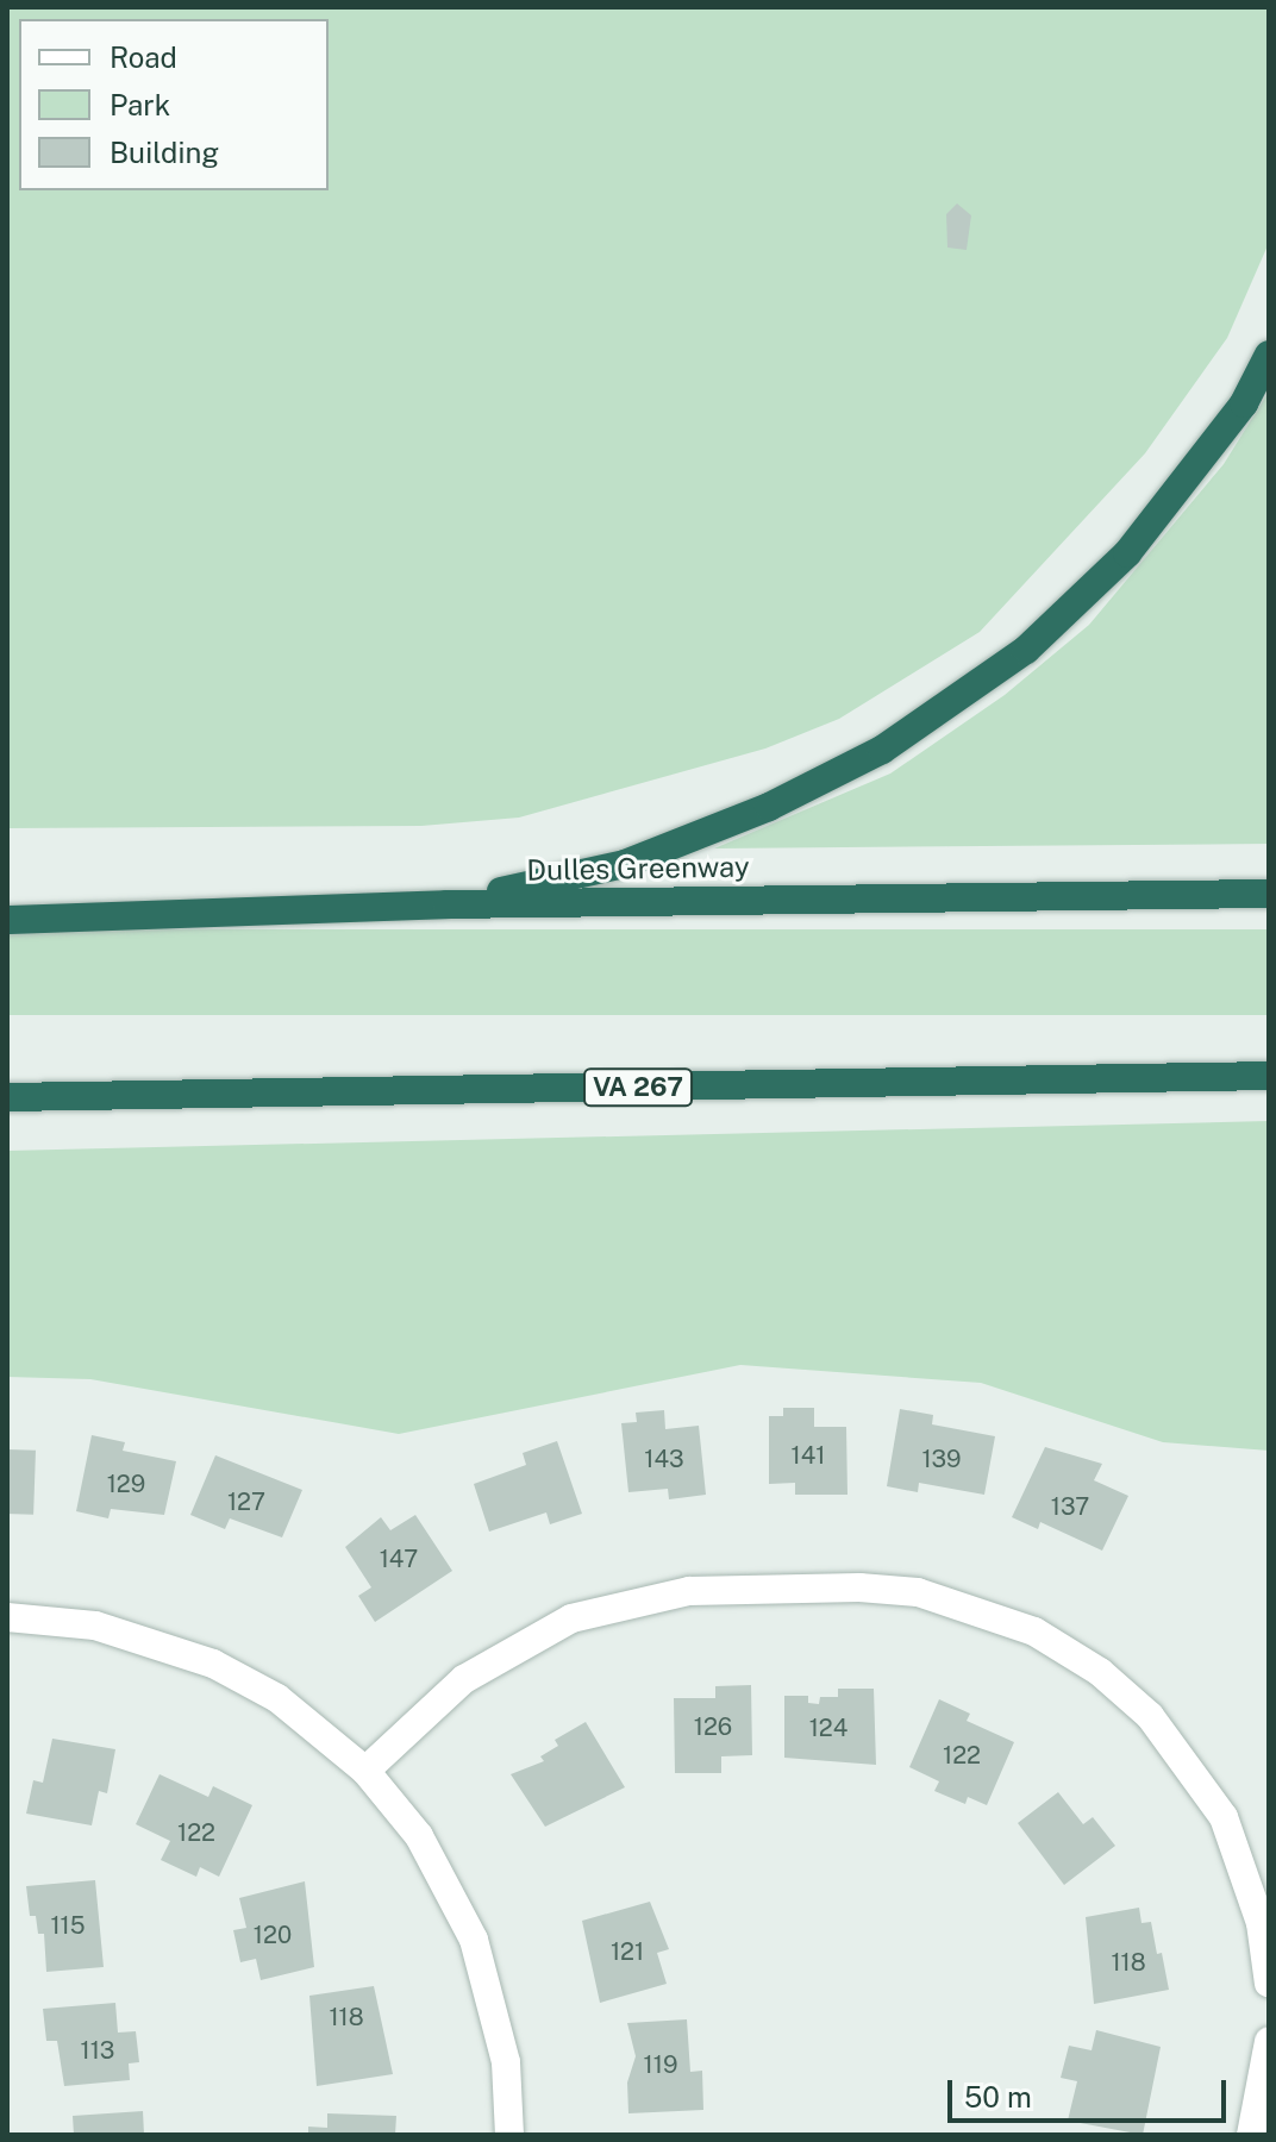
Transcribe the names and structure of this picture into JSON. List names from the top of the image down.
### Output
{
  "streets": {
    "highway": ["Dulles Greenway", "VA 267"]
  },
  "house_numbers": [
    "141",
    "143",
    "139",
    "129",
    "127",
    "137",
    "147",
    "126",
    "124",
    "122",
    "122",
    "115",
    "120",
    "121",
    "118",
    "118",
    "113",
    "119"
  ],
  "legend": ["Road", "Park", "Building"],
  "scale_bar": "50 m"
}
